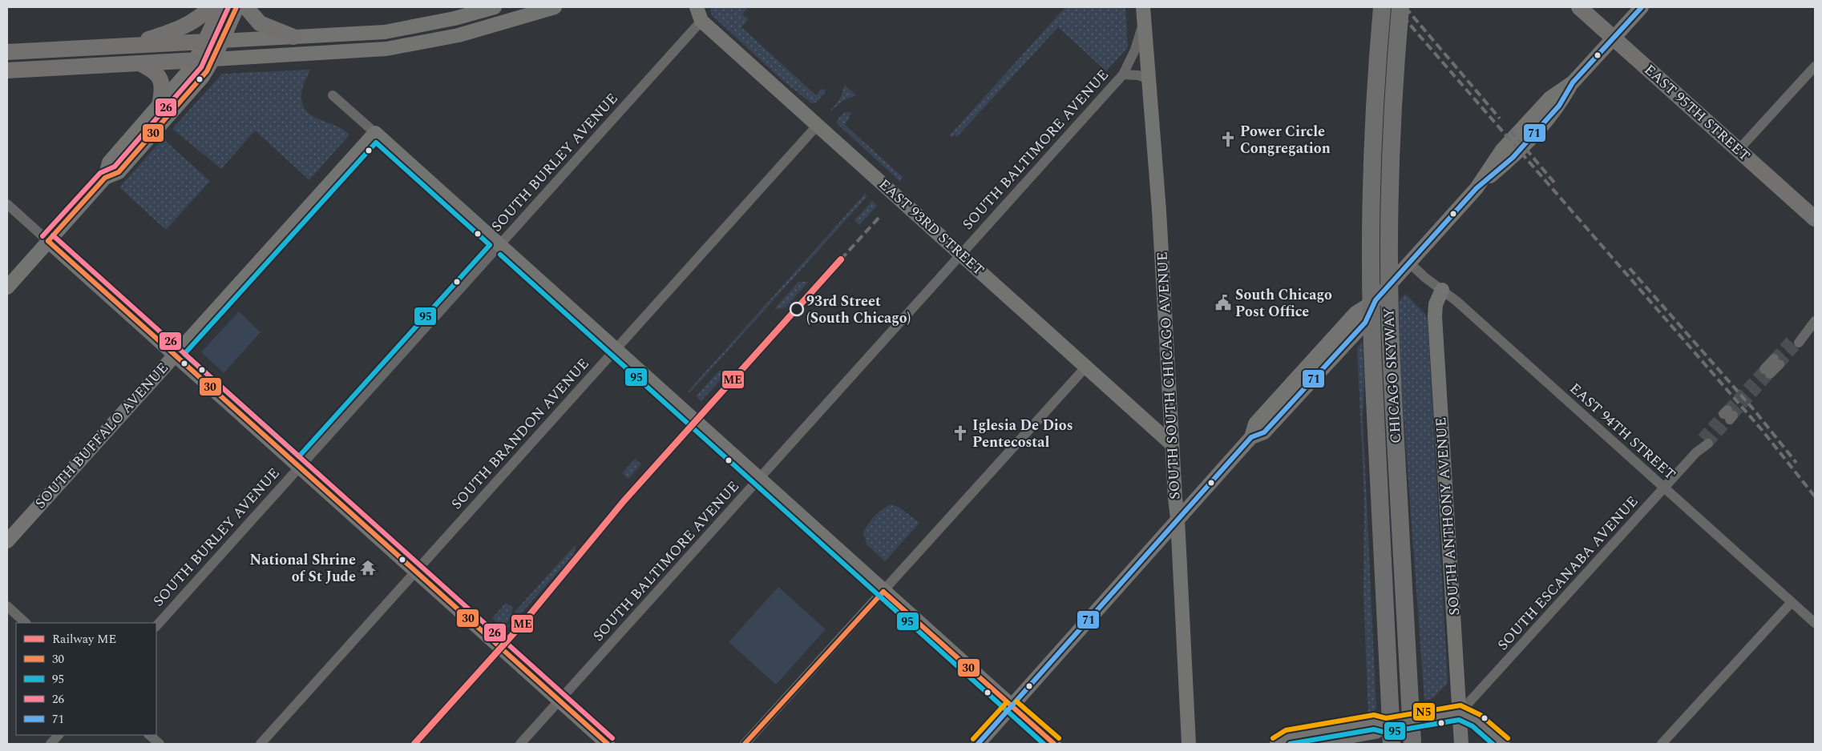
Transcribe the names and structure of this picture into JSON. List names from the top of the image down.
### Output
{
  "streets": {
    "highway": ["CHICAGO SKYWAY"],
    "main road": ["EAST 95TH STREET"],
    "street": [
      "SOUTH BALTIMORE AVENUE",
      "SOUTH BURLEY AVENUE",
      "EAST 93RD STREET",
      "SOUTH SOUTH CHICAGO AVENUE",
      "EAST 94TH STREET",
      "SOUTH BRANDON AVENUE",
      "SOUTH BUFFALO AVENUE",
      "SOUTH ANTHONY AVENUE",
      "SOUTH ESCANABA AVENUE"
    ]
  },
  "crossings": [
    ["SOUTH BALTIMORE AVENUE", "EAST 93RD STREET"],
    ["SOUTH BALTIMORE AVENUE", "SOUTH SOUTH CHICAGO AVENUE"],
    ["SOUTH BURLEY AVENUE", "EAST 93RD STREET"],
    ["EAST 93RD STREET", "SOUTH SOUTH CHICAGO AVENUE"],
    ["EAST 93RD STREET", "SOUTH BRANDON AVENUE"],
    ["EAST 94TH STREET", "SOUTH ANTHONY AVENUE"],
    ["EAST 94TH STREET", "SOUTH ESCANABA AVENUE"],
    ["SOUTH ANTHONY AVENUE", "SOUTH ESCANABA AVENUE"]
  ],
  "places": {
    "church": ["Power Circle Congregation", "Iglesia De Dios Pentecostal"],
    "public building": ["South Chicago Post Office"],
    "other": ["93rd Street (South Chicago)"],
    "temple": ["National Shrine of St Jude"]
  },
  "lines": [
    "transit line 30",
    "transit line 26",
    "transit line 71",
    "transit line 95",
    "rail line ME",
    "transit line N5"
  ],
  "legend": [
    "Railway ME",
    "30",
    "95",
    "26",
    "71"
  ]
}
